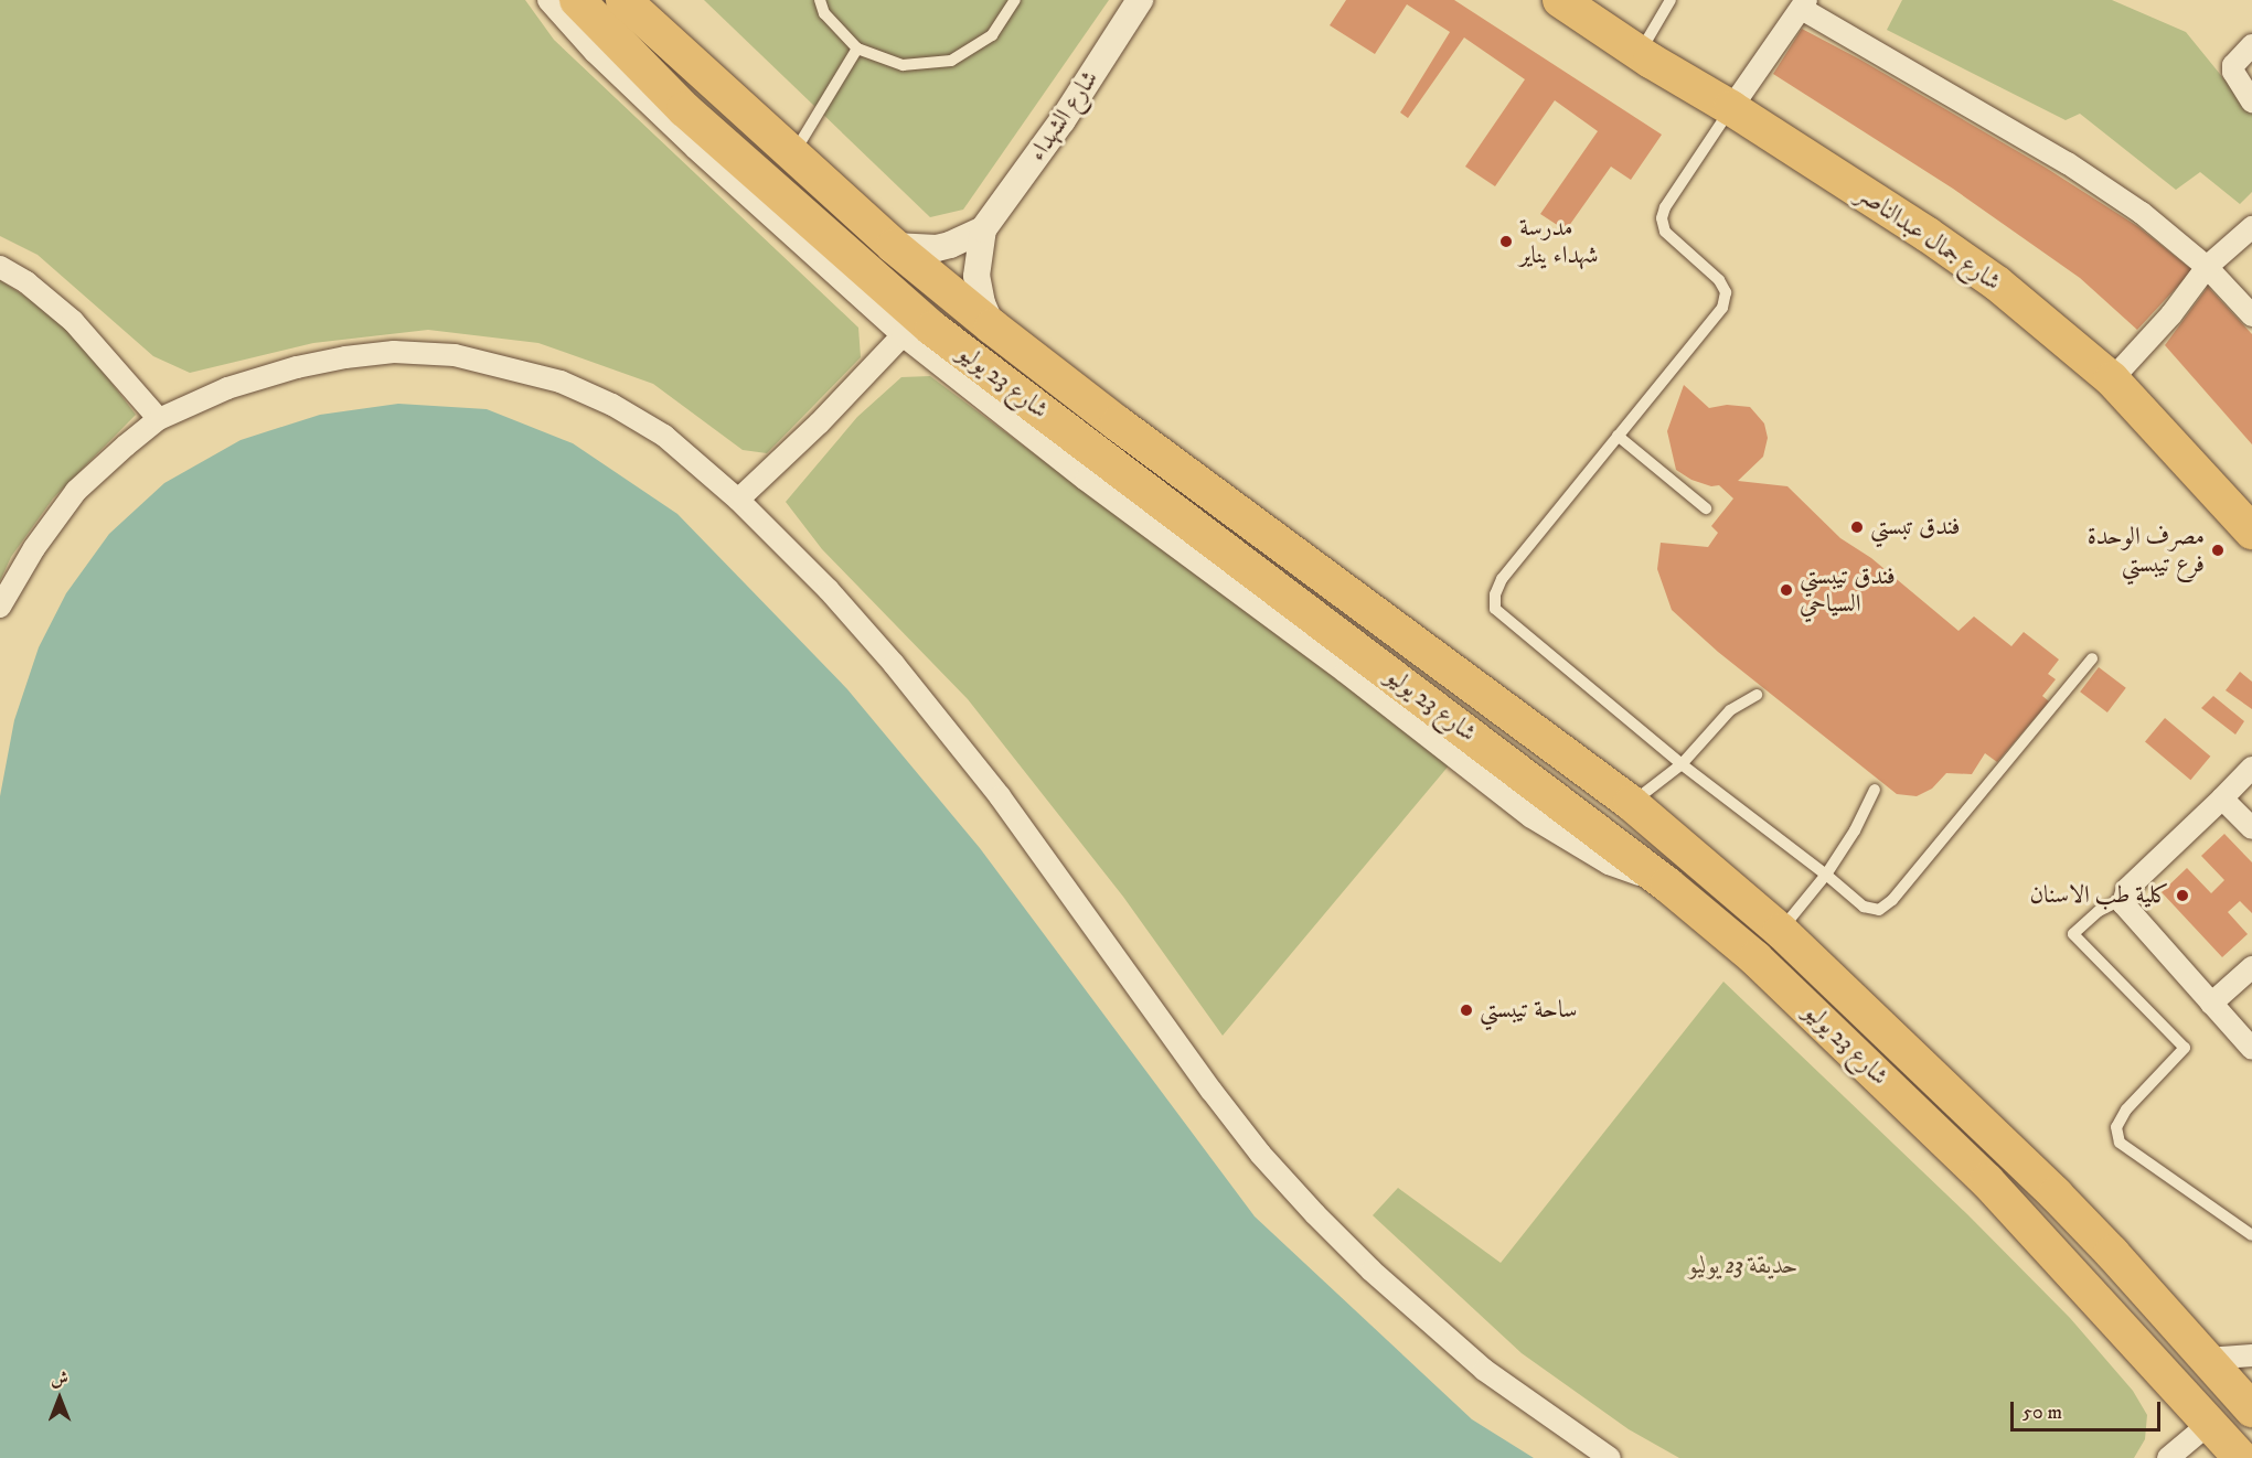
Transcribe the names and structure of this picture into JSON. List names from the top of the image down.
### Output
{
  "streets": {
    "main road": ["شارع جمال عبدالناصر", "شارع 23 يوليو"],
    "street": ["شارع الشهداء"]
  },
  "crossings": [
    ["شارع الشهداء", "شارع 23 يوليو"]
  ],
  "parks": ["حديقة 23 يوليو"],
  "places": [
    "مدرسة شهداء يناير",
    "فندق تبستي",
    "مصرف الوحدة فرع تيبستي",
    "فندق تيبستي السياحي",
    "كلية طب الاسنان",
    "ساحة تيبستي"
  ],
  "scale_bar": "50 m",
  "north": "top"
}
